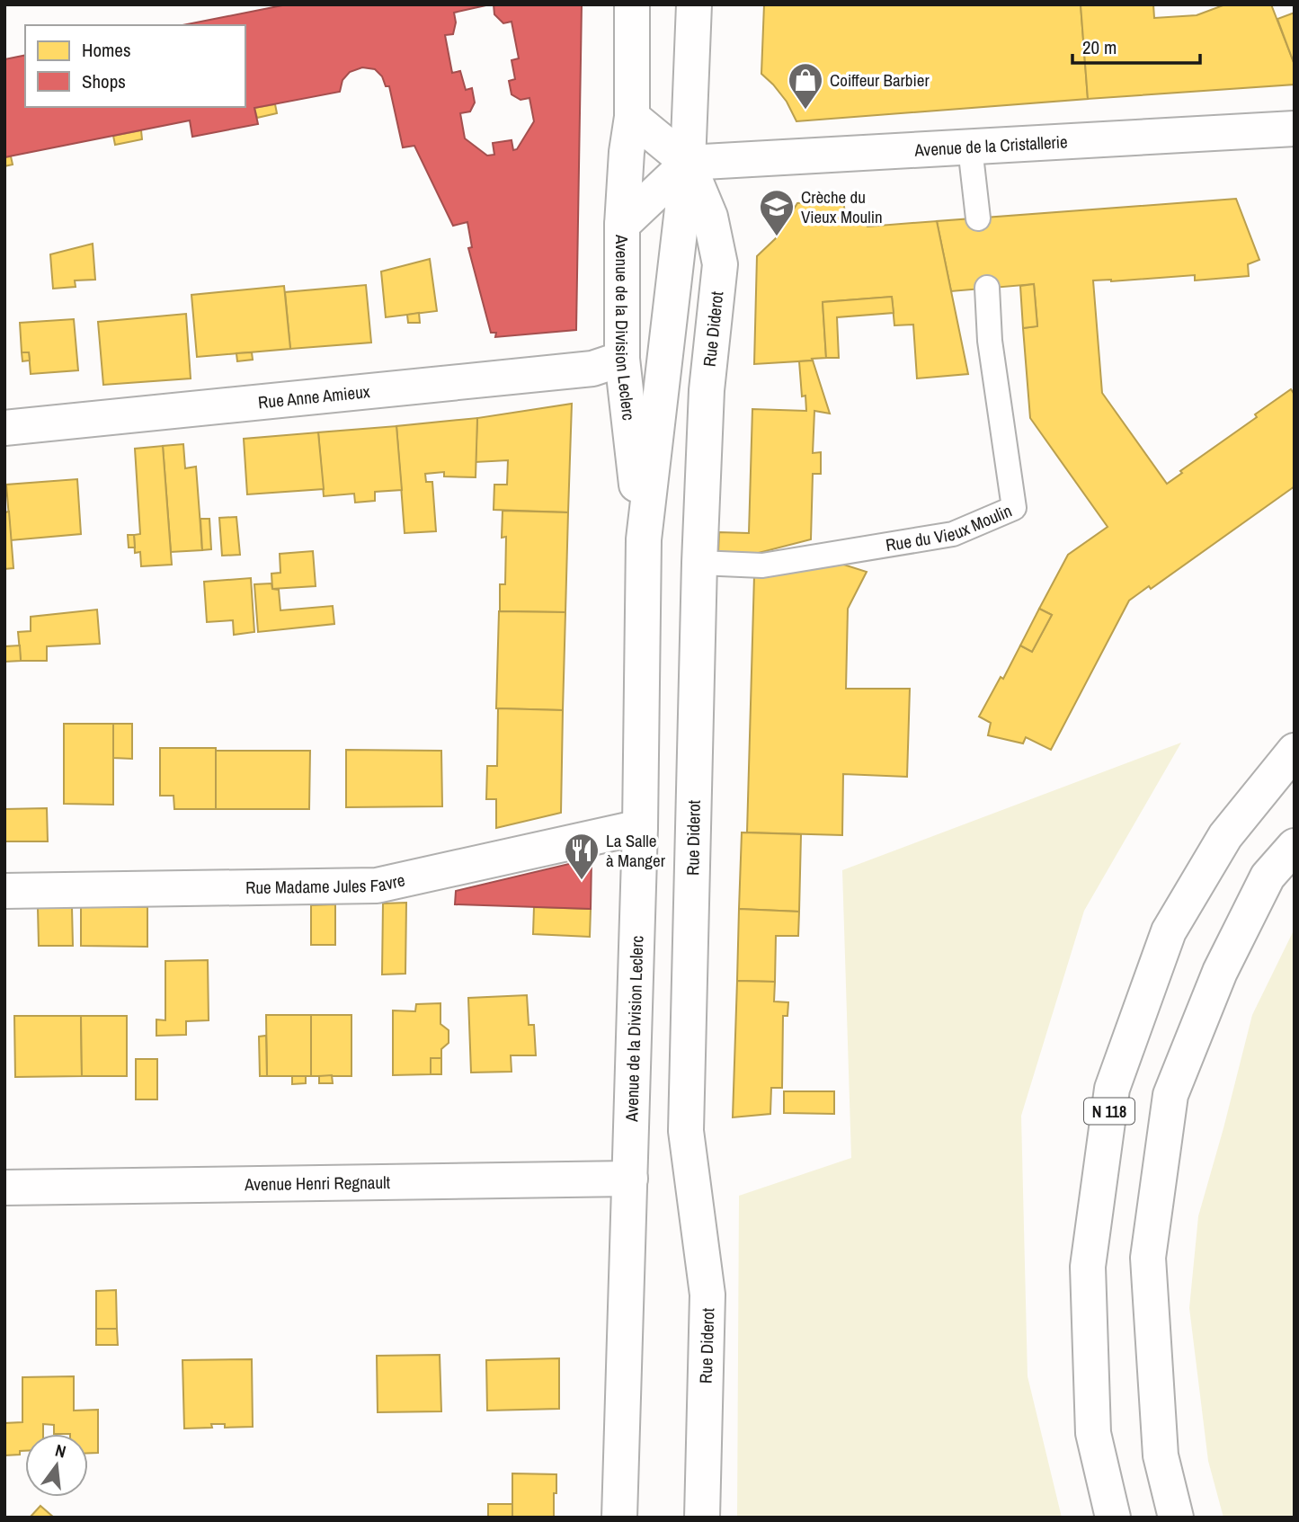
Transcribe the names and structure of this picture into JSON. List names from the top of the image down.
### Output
{
  "streets": {
    "main road": [
      "Avenue de la Cristallerie",
      "Avenue de la Division Leclerc",
      "Rue Diderot",
      "Rue Anne Amieux",
      "Rue Madame Jules Favre",
      "N 118",
      "Avenue Henri Regnault"
    ],
    "lane": ["Rue du Vieux Moulin"]
  },
  "crossings": [
    ["Avenue de la Cristallerie", "Avenue de la Division Leclerc"],
    ["Avenue de la Cristallerie", "Rue Diderot"],
    ["Avenue de la Division Leclerc", "Rue Diderot"],
    ["Avenue de la Division Leclerc", "Rue Anne Amieux"],
    ["Avenue de la Division Leclerc", "Rue Madame Jules Favre"],
    ["Avenue de la Division Leclerc", "Avenue Henri Regnault"],
    ["Rue Diderot", "Rue du Vieux Moulin"]
  ],
  "places": {
    "shop": ["Coiffeur Barbier"],
    "school or university": ["Crèche du Vieux Moulin"],
    "restaurant": ["La Salle à Manger"]
  },
  "legend": ["Homes", "Shops"],
  "scale_bar": "20 m",
  "north": "top"
}
